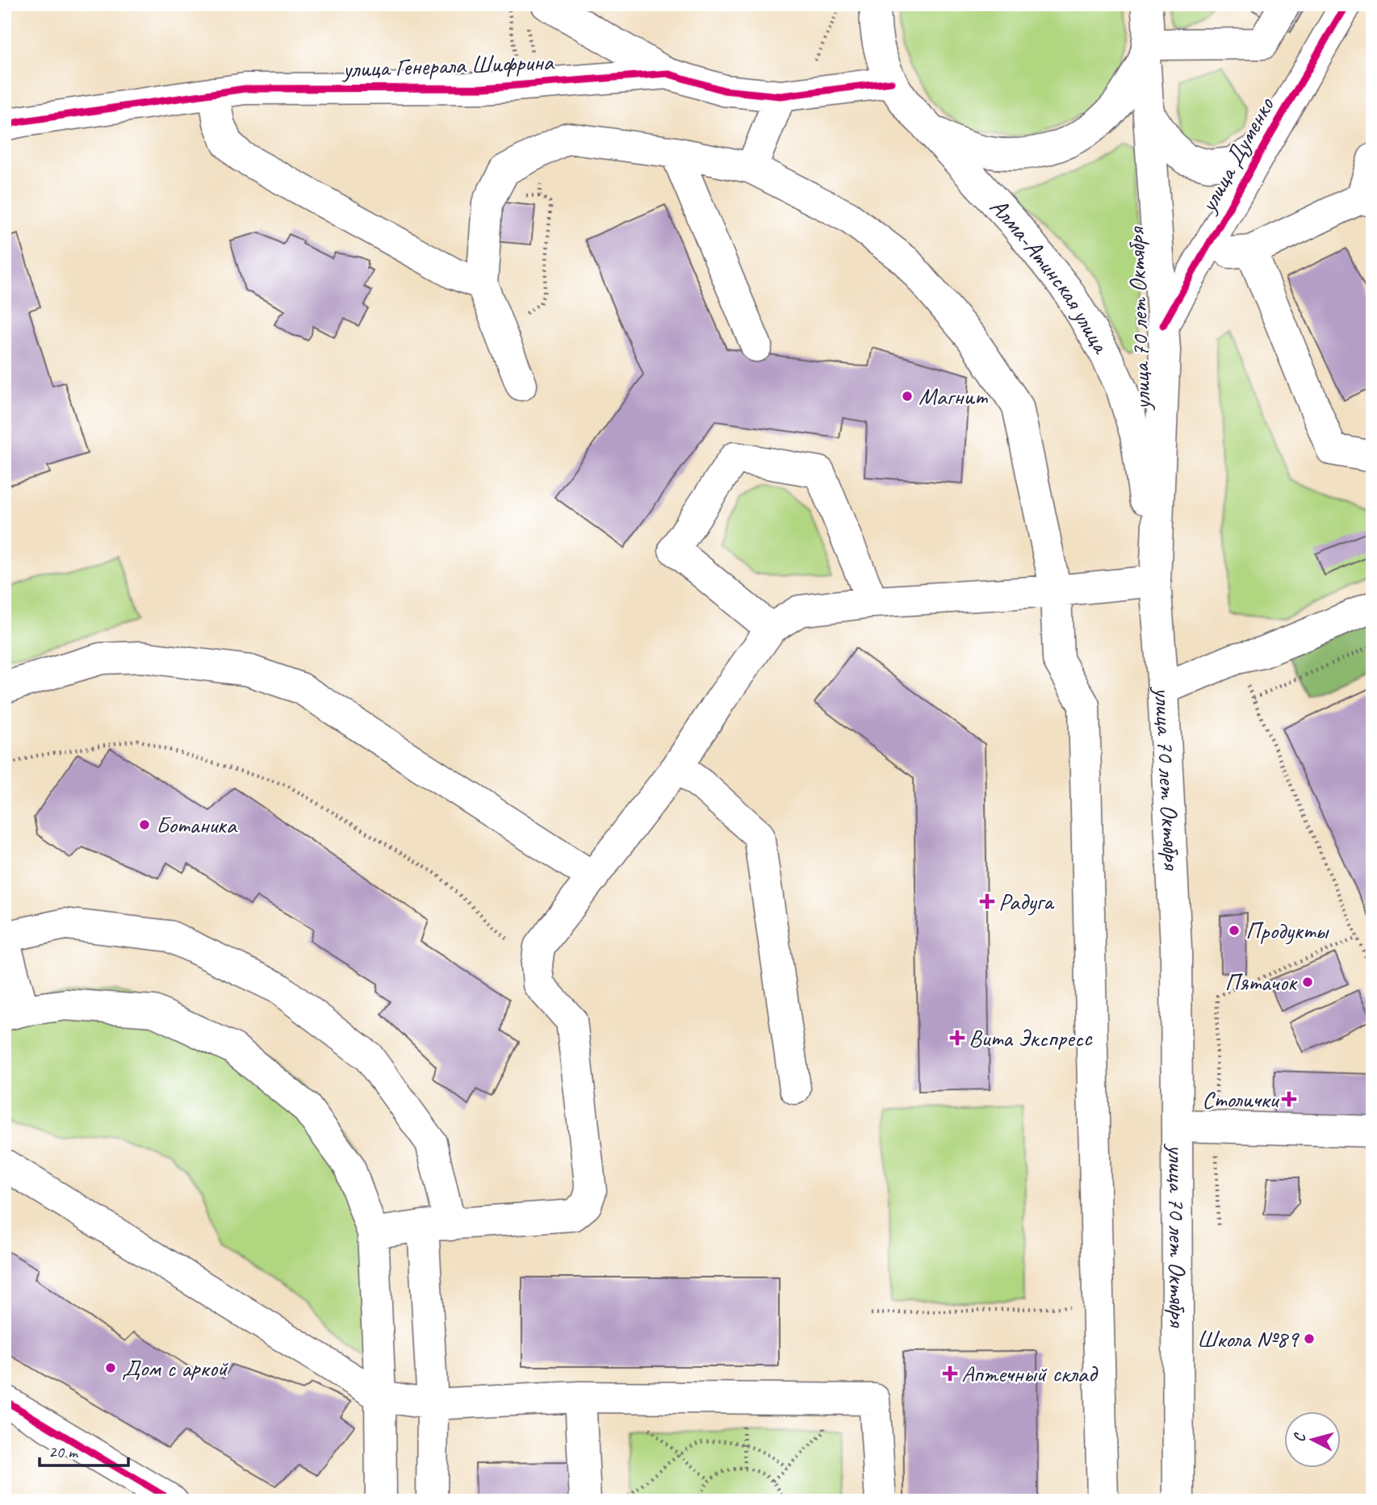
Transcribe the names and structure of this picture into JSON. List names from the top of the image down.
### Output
{
  "streets": {
    "main road": [
      "улица Генерала Шифрина",
      "улица Думенко",
      "Алма-Атинская улица",
      "улица 70 лет Октября"
    ]
  },
  "crossings": [
    ["улица Генерала Шифрина", "Алма-Атинская улица"],
    ["улица Думенко", "Алма-Атинская улица"],
    ["улица Думенко", "улица 70 лет Октября"],
    ["Алма-Атинская улица", "улица 70 лет Октября"]
  ],
  "places": {
    "other": [
      "Магнит",
      "Ботаника",
      "Продукты",
      "Пятачок",
      "Школа №89",
      "Дом с аркой"
    ],
    "health": [
      "Радуга",
      "Вита Экспресс",
      "Столички",
      "Аптечный склад"
    ]
  },
  "scale_bar": "20 m",
  "north": "left"
}
